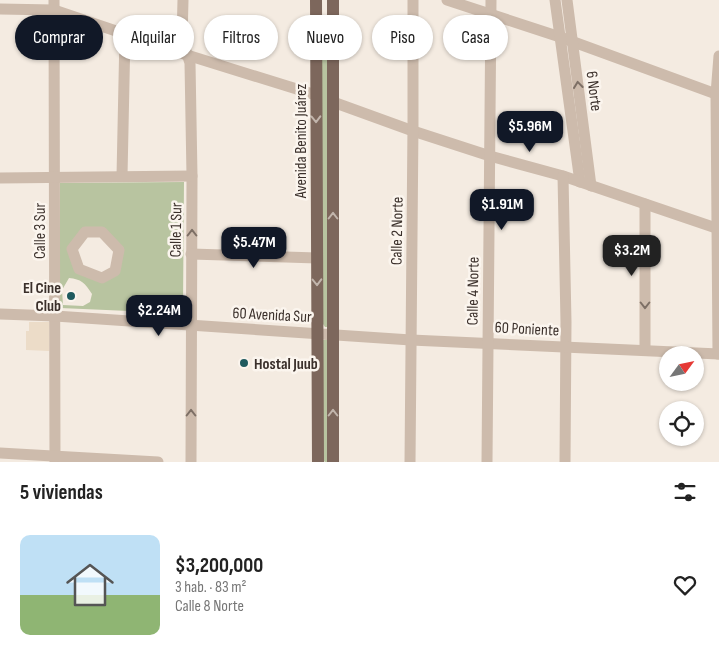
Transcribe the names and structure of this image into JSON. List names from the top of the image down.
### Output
{
  "streets": {
    "main road": ["Avenida Benito Juárez"],
    "street": [
      "6 Norte",
      "Calle 1 Sur",
      "Calle 3 Sur",
      "Calle 2 Norte",
      "Calle 4 Norte",
      "60 Avenida Sur",
      "60 Poniente"
    ]
  },
  "crossings": [
    ["Avenida Benito Juárez", "60 Avenida Sur"],
    ["Avenida Benito Juárez", "60 Poniente"],
    ["Calle 1 Sur", "60 Avenida Sur"],
    ["Calle 3 Sur", "60 Avenida Sur"],
    ["Calle 2 Norte", "60 Poniente"],
    ["Calle 4 Norte", "60 Poniente"],
    ["60 Avenida Sur", "60 Poniente"]
  ],
  "one_way": ["Calle 1 Sur"],
  "places": ["El Cine Club", "Hostal Juub"],
  "north": "top right",
  "page": {
    "chip": [
      "Comprar",
      "Alquilar",
      "Filtros",
      "Nuevo",
      "Piso",
      "Casa"
    ],
    "price": [
      "$5.96M",
      "$1.91M",
      "$5.47M",
      "$3.2M",
      "$2.24M"
    ],
    "heading": "5 viviendas",
    "list": [
      {
        "name": "$3,200,000",
        "note": "3 hab. · 83 m² · Calle 8 Norte"
      }
    ]
  }
}
